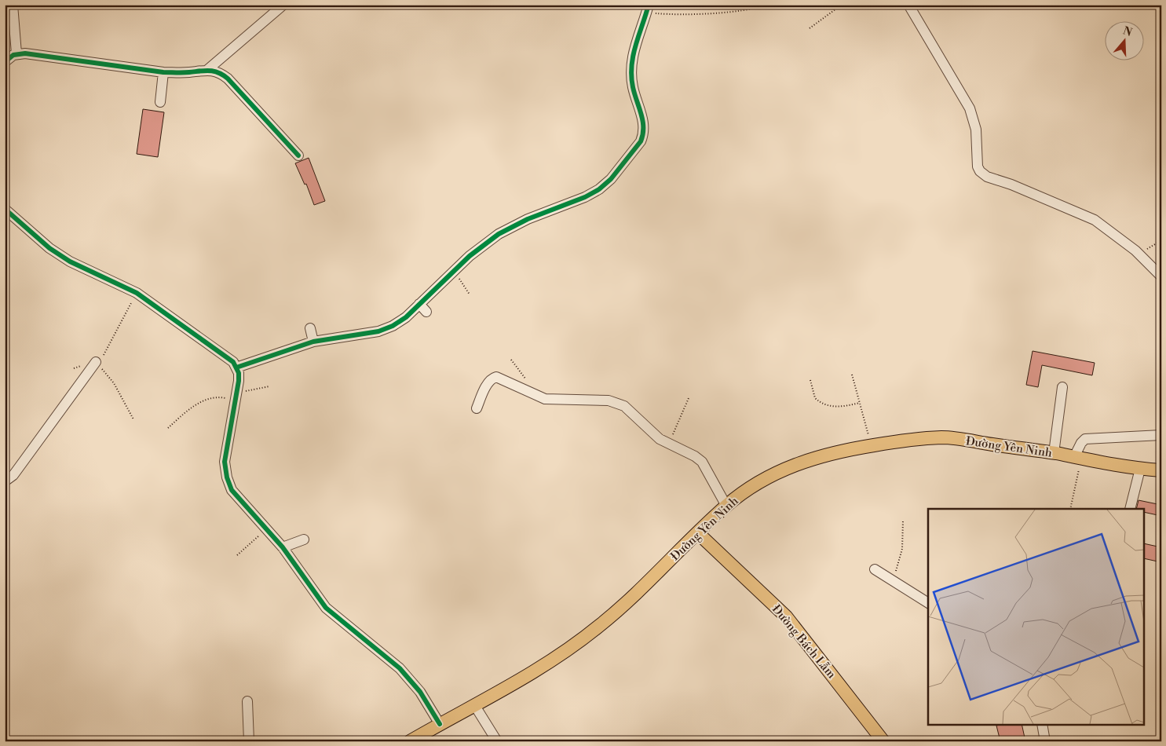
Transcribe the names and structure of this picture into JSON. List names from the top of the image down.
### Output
{
  "streets": {
    "main road": ["Đường Yên Ninh", "Đường Bách Lẫm"]
  },
  "crossings": [
    ["Đường Yên Ninh", "Đường Bách Lẫm"]
  ],
  "north": "top"
}
